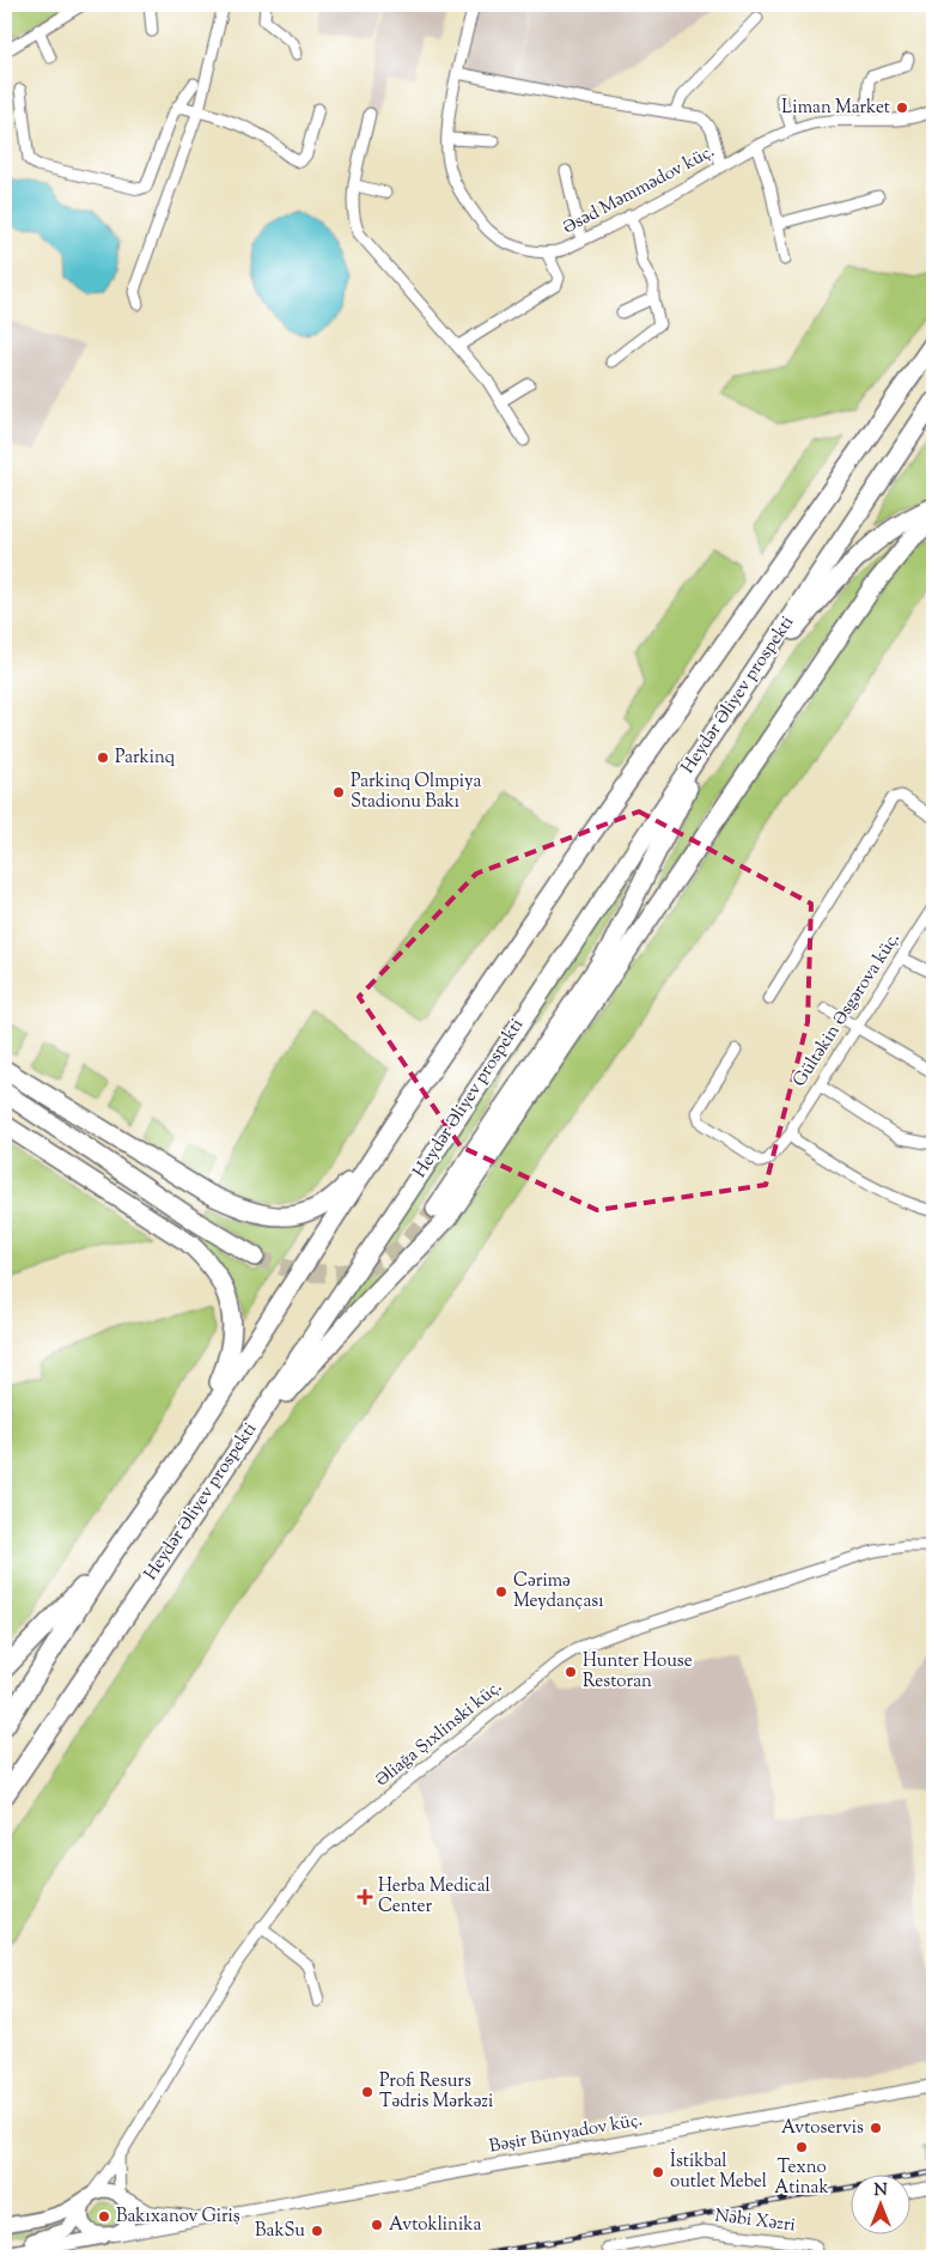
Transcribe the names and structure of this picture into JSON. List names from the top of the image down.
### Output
{
  "streets": {
    "highway": ["Heydər Əliyev prospekti"],
    "street": [
      "Əsəd Məmmədov küç.",
      "Gültəkin Əsgərova küç.",
      "Əliağa Şıxlinski küç.",
      "Bəşir Bünyadov küç.",
      "Nəbi Xəzri"
    ]
  },
  "crossings": [
    ["Əliağa Şıxlinski küç.", "Bəşir Bünyadov küç."]
  ],
  "places": {
    "other": [
      "Liman Market",
      "Parkinq",
      "Parkinq Olmpiya Stadionu Bakı",
      "Cərimə Meydançası",
      "Hunter House Restoran",
      "Profi Resurs Tədris Mərkəzi",
      "Avtoservis",
      "Texno Atinak",
      "İstikbal outlet Mebel",
      "Bakıxanov Giriş",
      "Avtoklinika",
      "BakSu"
    ],
    "health": ["Herba Medical Center"]
  },
  "north": "top"
}
